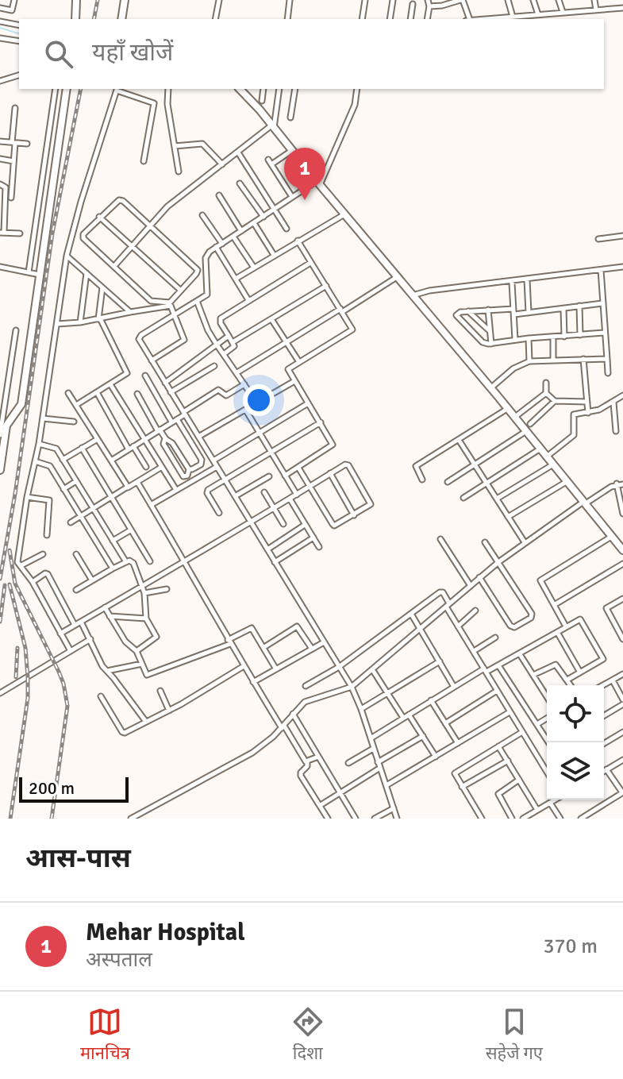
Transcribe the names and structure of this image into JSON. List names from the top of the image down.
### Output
{
  "scale_bar": "200 m",
  "page": {
    "search": "यहाँ खोजें",
    "pins": "1",
    "scale": "200 m",
    "heading": "आस-पास",
    "list": [
      {
        "mark": "1",
        "name": "Mehar Hospital",
        "note": "अस्पताल",
        "value": "370 m"
      }
    ],
    "nav": ["मानचित्र", "दिशा", "सहेजे गए"]
  }
}
